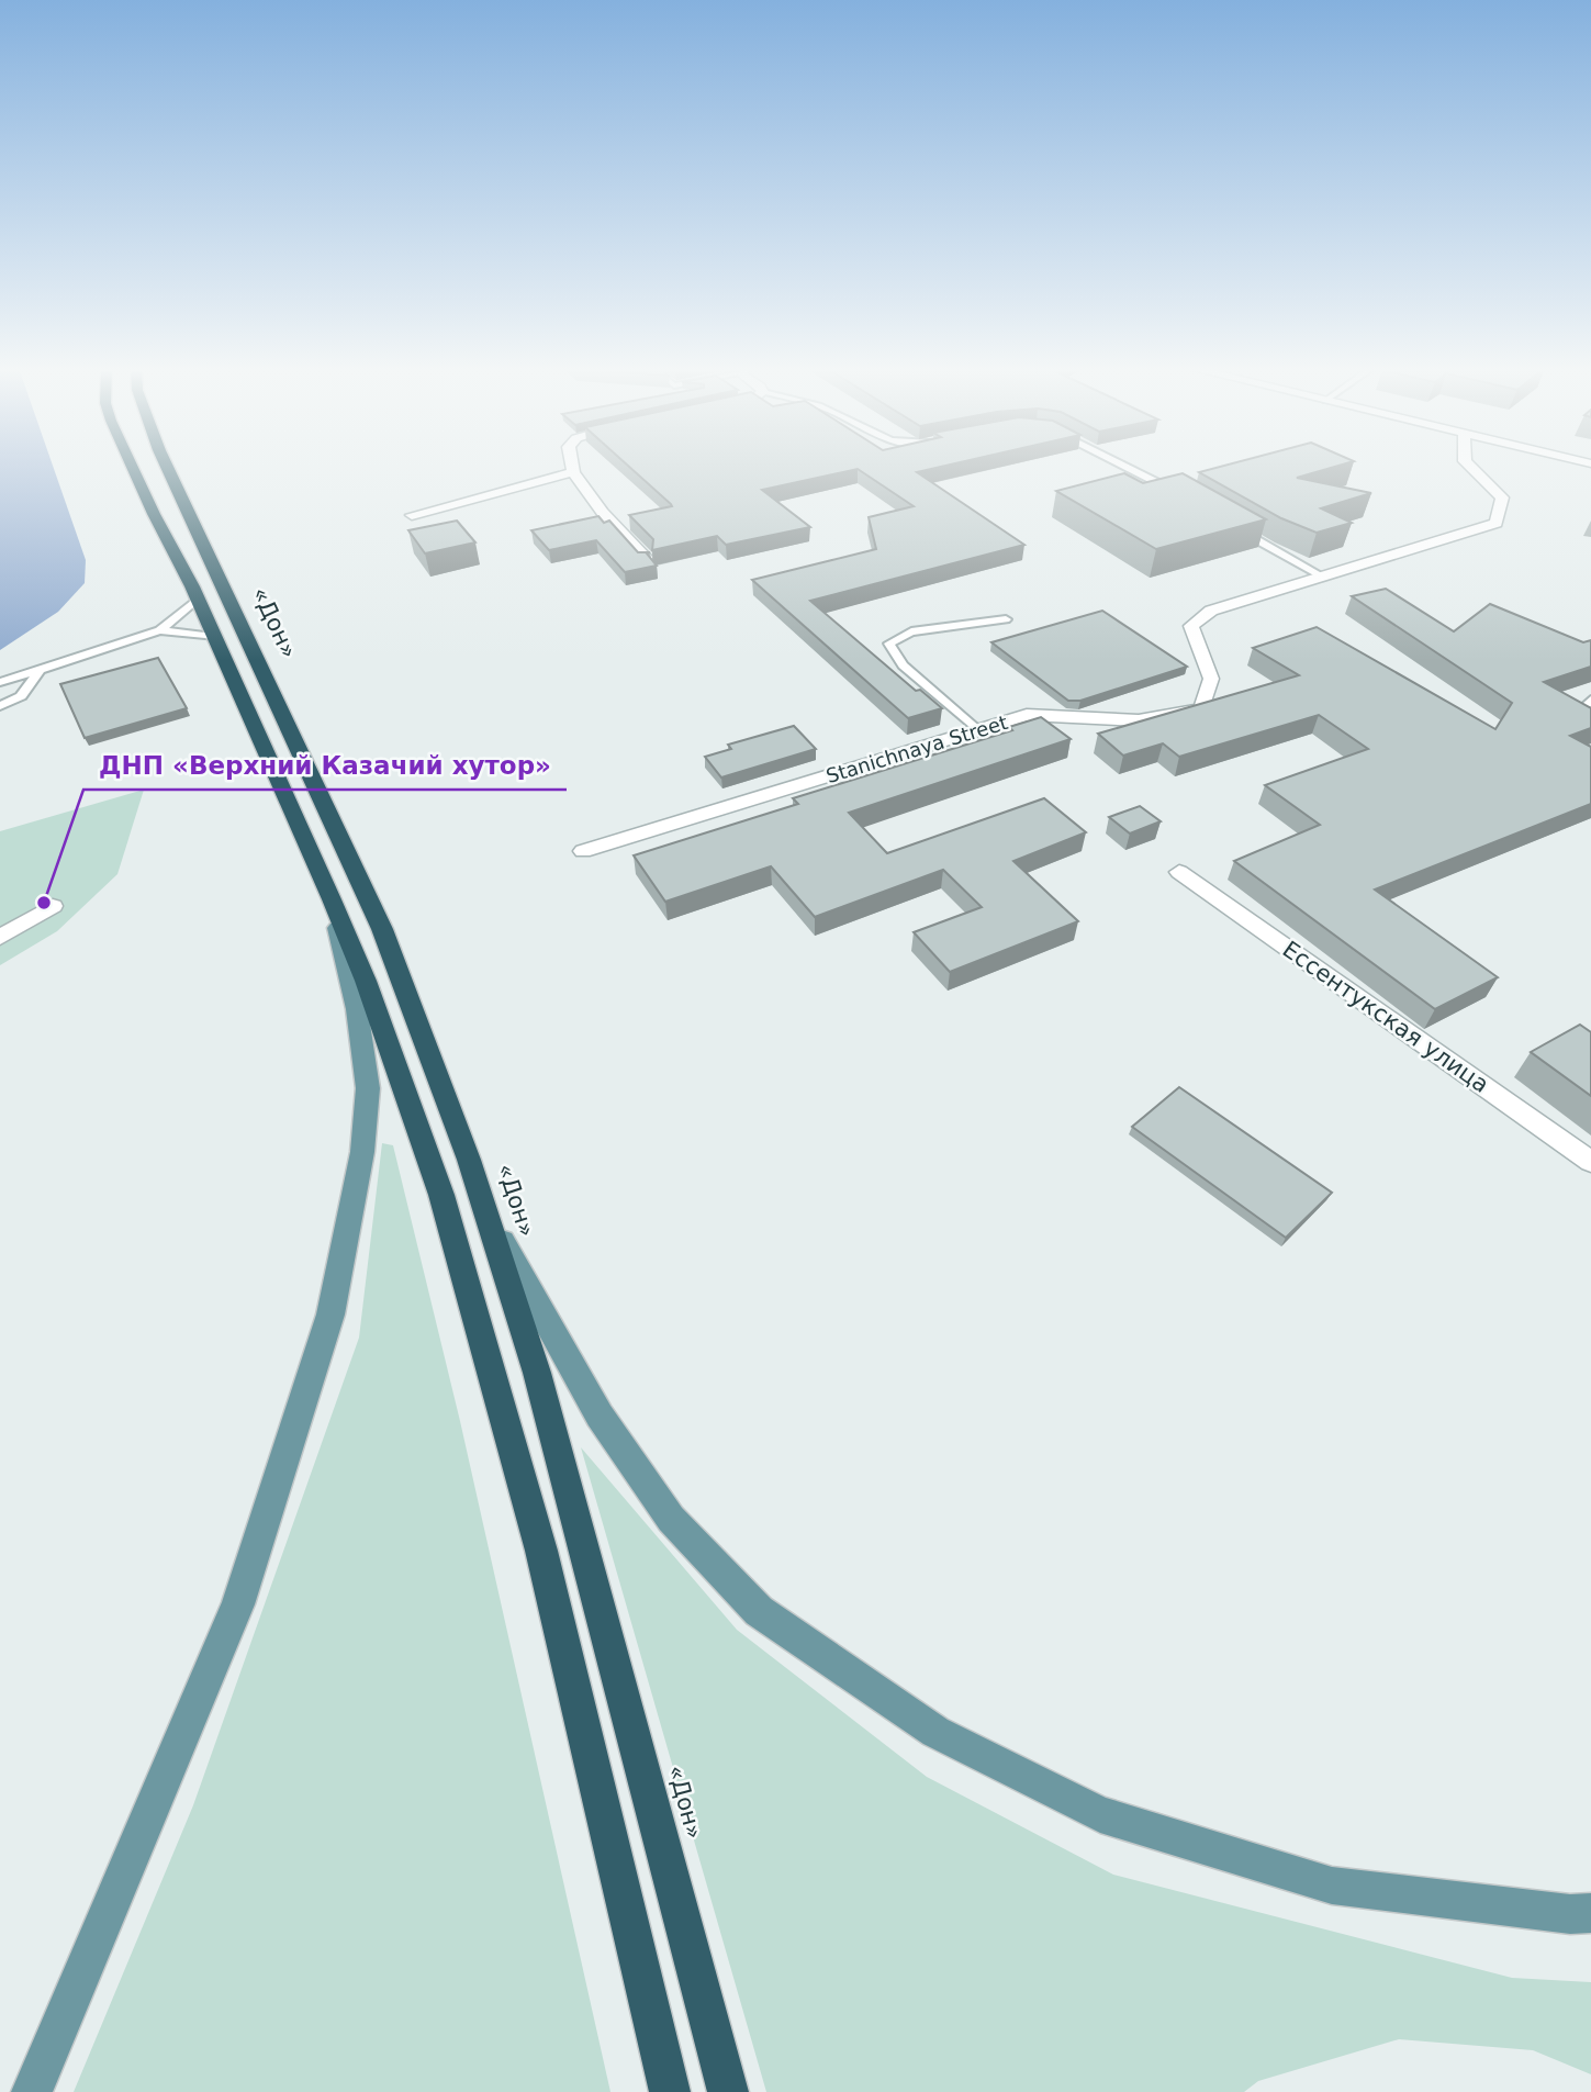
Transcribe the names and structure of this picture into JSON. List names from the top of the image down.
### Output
{
  "streets": {
    "highway": ["«Дон»"],
    "street": ["Stanichnaya Street", "Ессентукская улица"]
  },
  "places": ["ДНП «Верхний Казачий хутор»"]
}
